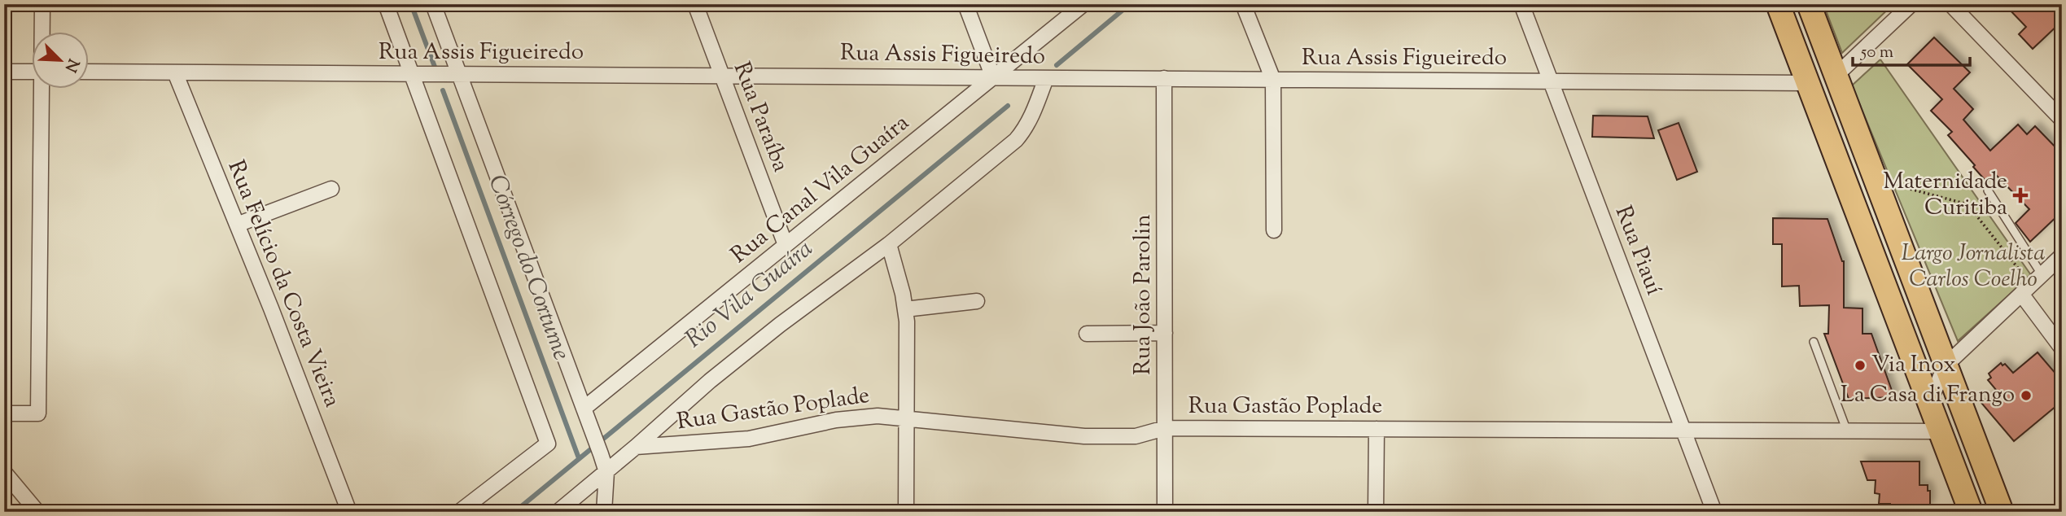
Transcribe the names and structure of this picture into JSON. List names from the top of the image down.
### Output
{
  "streets": {
    "street": [
      "Rua Assis Figueiredo",
      "Rua Paraíba",
      "Rua Canal Vila Guaíra",
      "Rua Piauí",
      "Rua Felício da Costa Vieira",
      "Rua João Parolin",
      "Rua Gastão Poplade"
    ]
  },
  "crossings": [
    ["Rua Assis Figueiredo", "Rua Paraíba"],
    ["Rua Assis Figueiredo", "Rua Canal Vila Guaíra"],
    ["Rua Assis Figueiredo", "Rua Piauí"],
    ["Rua Assis Figueiredo", "Rua Felício da Costa Vieira"],
    ["Rua Assis Figueiredo", "Rua João Parolin"],
    ["Rua Paraíba", "Rua Canal Vila Guaíra"],
    ["Rua Piauí", "Rua Gastão Poplade"],
    ["Rua João Parolin", "Rua Gastão Poplade"]
  ],
  "water": ["Córrego do Cortume", "Rio Vila Guaíra"],
  "parks": ["Largo Jornalista Carlos Coelho"],
  "places": {
    "health": ["Maternidade Curitiba"],
    "other": ["Via Inox", "La Casa di Frango"]
  },
  "scale_bar": "50 m",
  "north": "bottom right"
}
